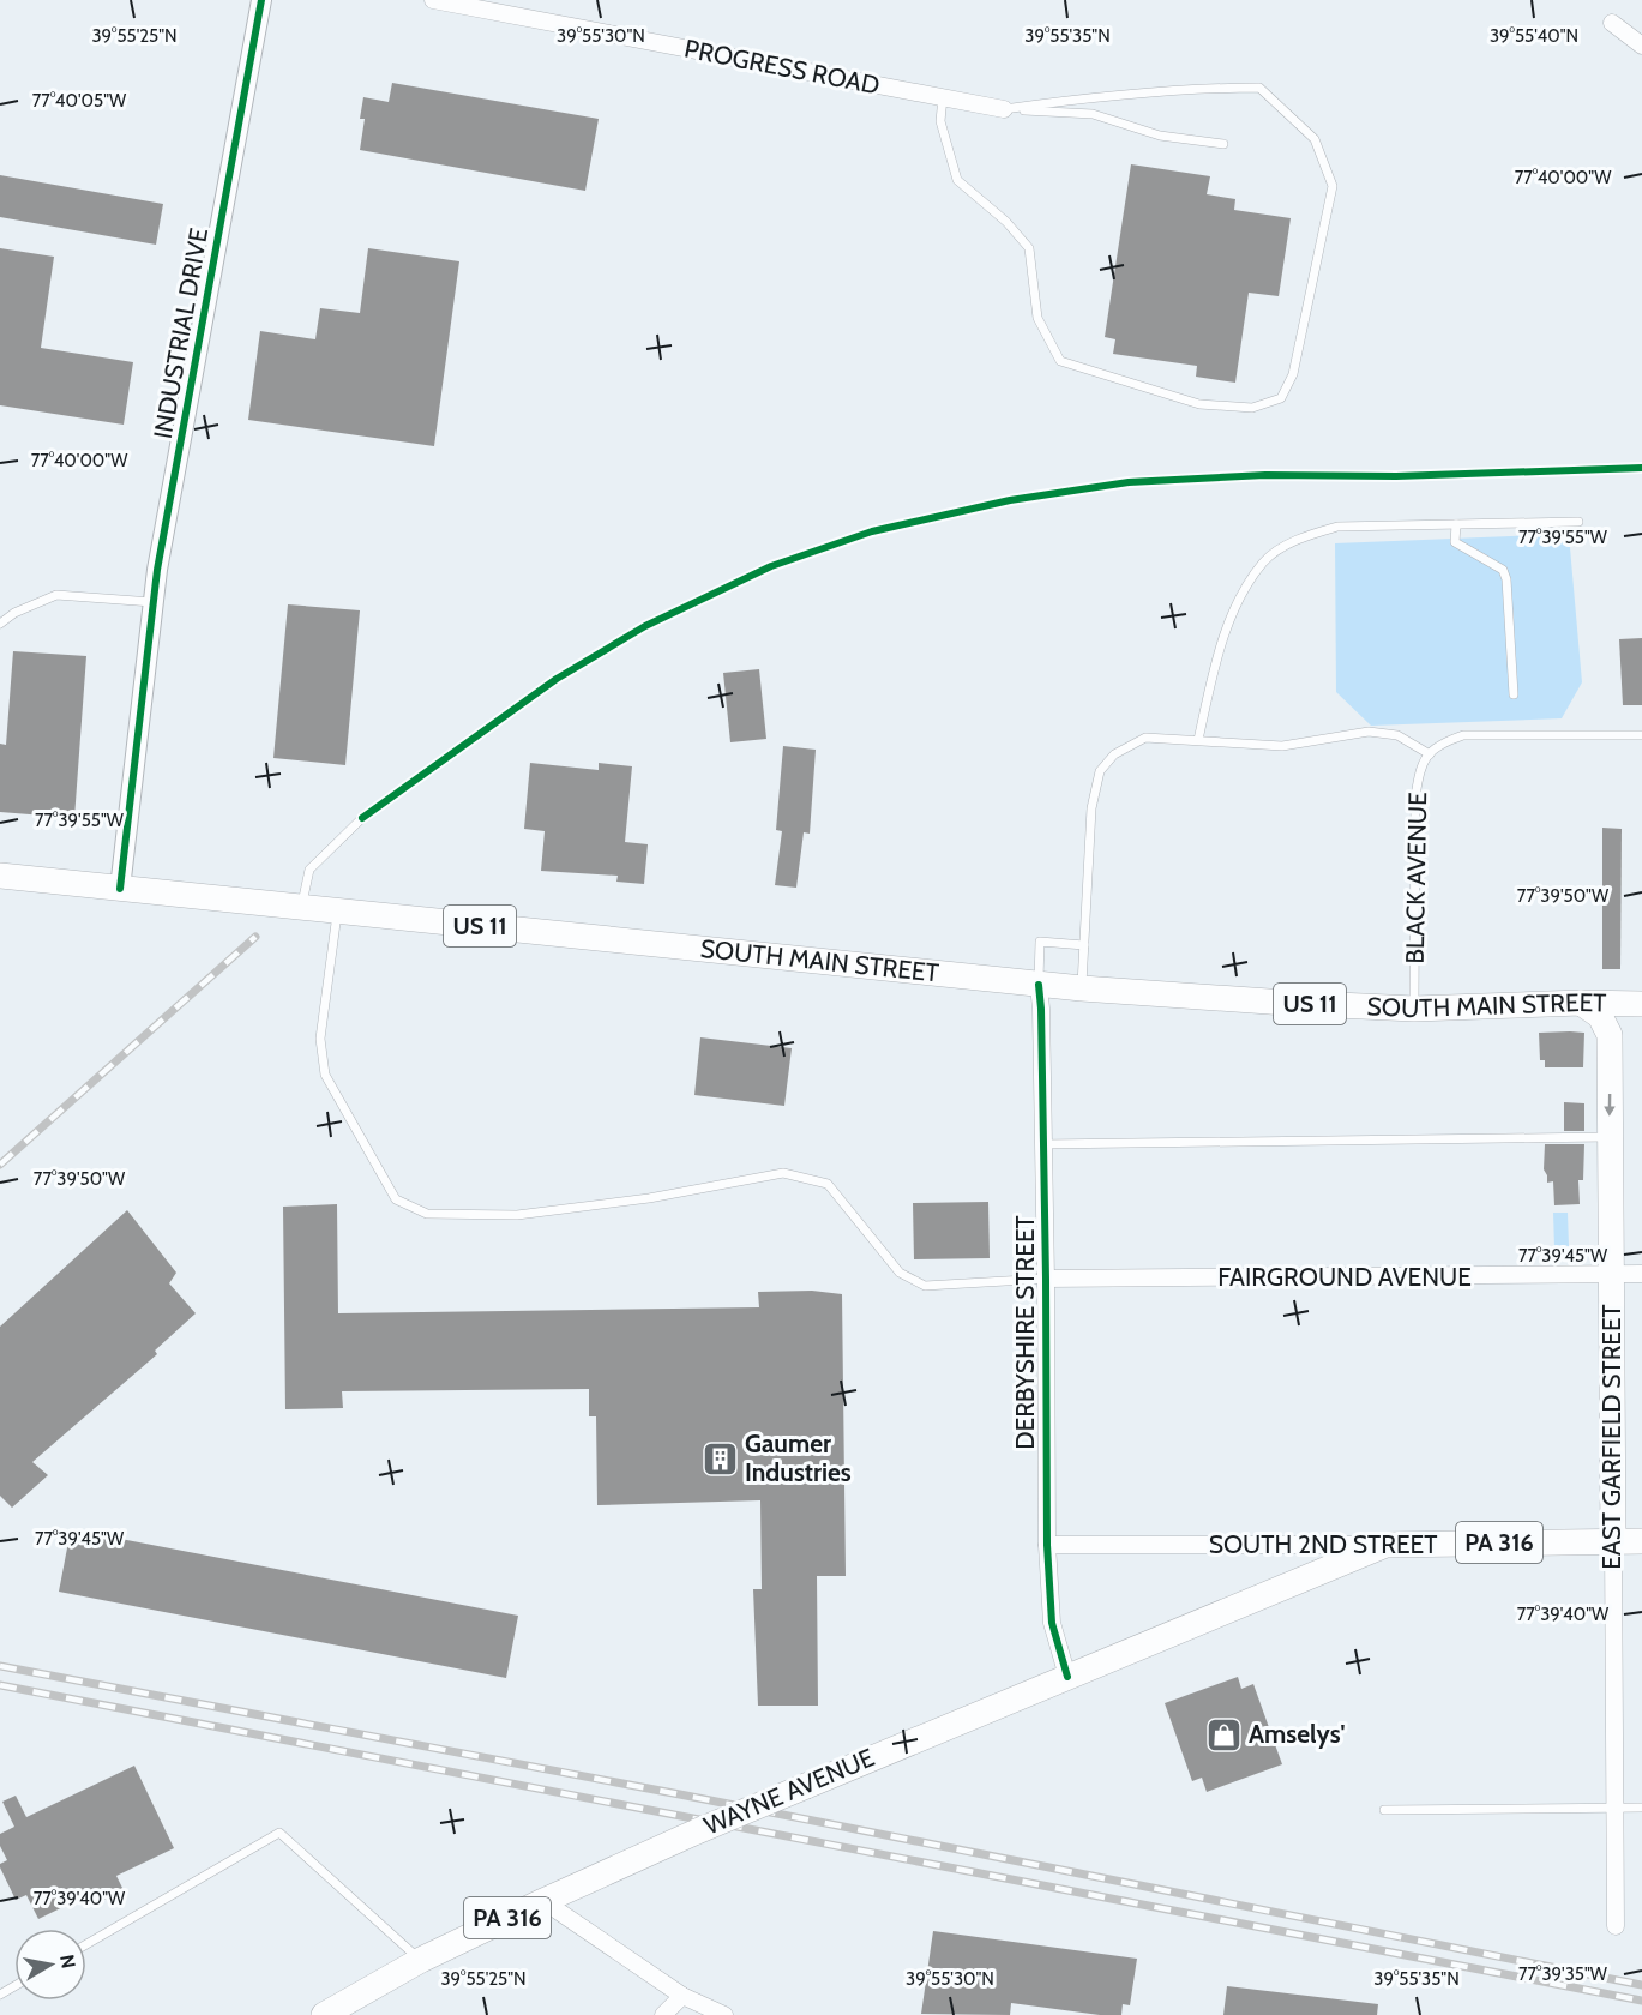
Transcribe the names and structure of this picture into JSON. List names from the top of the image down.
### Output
{
  "streets": {
    "main road": [
      "US 11",
      "SOUTH MAIN STREET",
      "EAST GARFIELD STREET",
      "PA 316",
      "SOUTH 2ND STREET",
      "WAYNE AVENUE"
    ],
    "street": [
      "PROGRESS ROAD",
      "INDUSTRIAL DRIVE",
      "FAIRGROUND AVENUE",
      "DERBYSHIRE STREET"
    ],
    "lane": ["BLACK AVENUE"]
  },
  "crossings": [
    ["INDUSTRIAL DRIVE", "SOUTH MAIN STREET"],
    ["BLACK AVENUE", "SOUTH MAIN STREET"],
    ["SOUTH MAIN STREET", "DERBYSHIRE STREET"],
    ["FAIRGROUND AVENUE", "DERBYSHIRE STREET"],
    ["FAIRGROUND AVENUE", "EAST GARFIELD STREET"],
    ["DERBYSHIRE STREET", "SOUTH 2ND STREET"],
    ["DERBYSHIRE STREET", "WAYNE AVENUE"],
    ["EAST GARFIELD STREET", "SOUTH 2ND STREET"],
    ["SOUTH 2ND STREET", "WAYNE AVENUE"]
  ],
  "places": {
    "building": ["Gaumer Industries"],
    "shop": ["Amselys'"]
  },
  "north": "right",
  "coordinates": [
    "39°55'25\"N",
    "39°55'30\"N",
    "39°55'35\"N",
    "39°55'40\"N",
    "77°40'05\"W",
    "77°40'00\"W",
    "77°39'55\"W",
    "77°39'50\"W",
    "77°39'45\"W",
    "77°39'40\"W",
    "77°39'35\"W"
  ]
}
